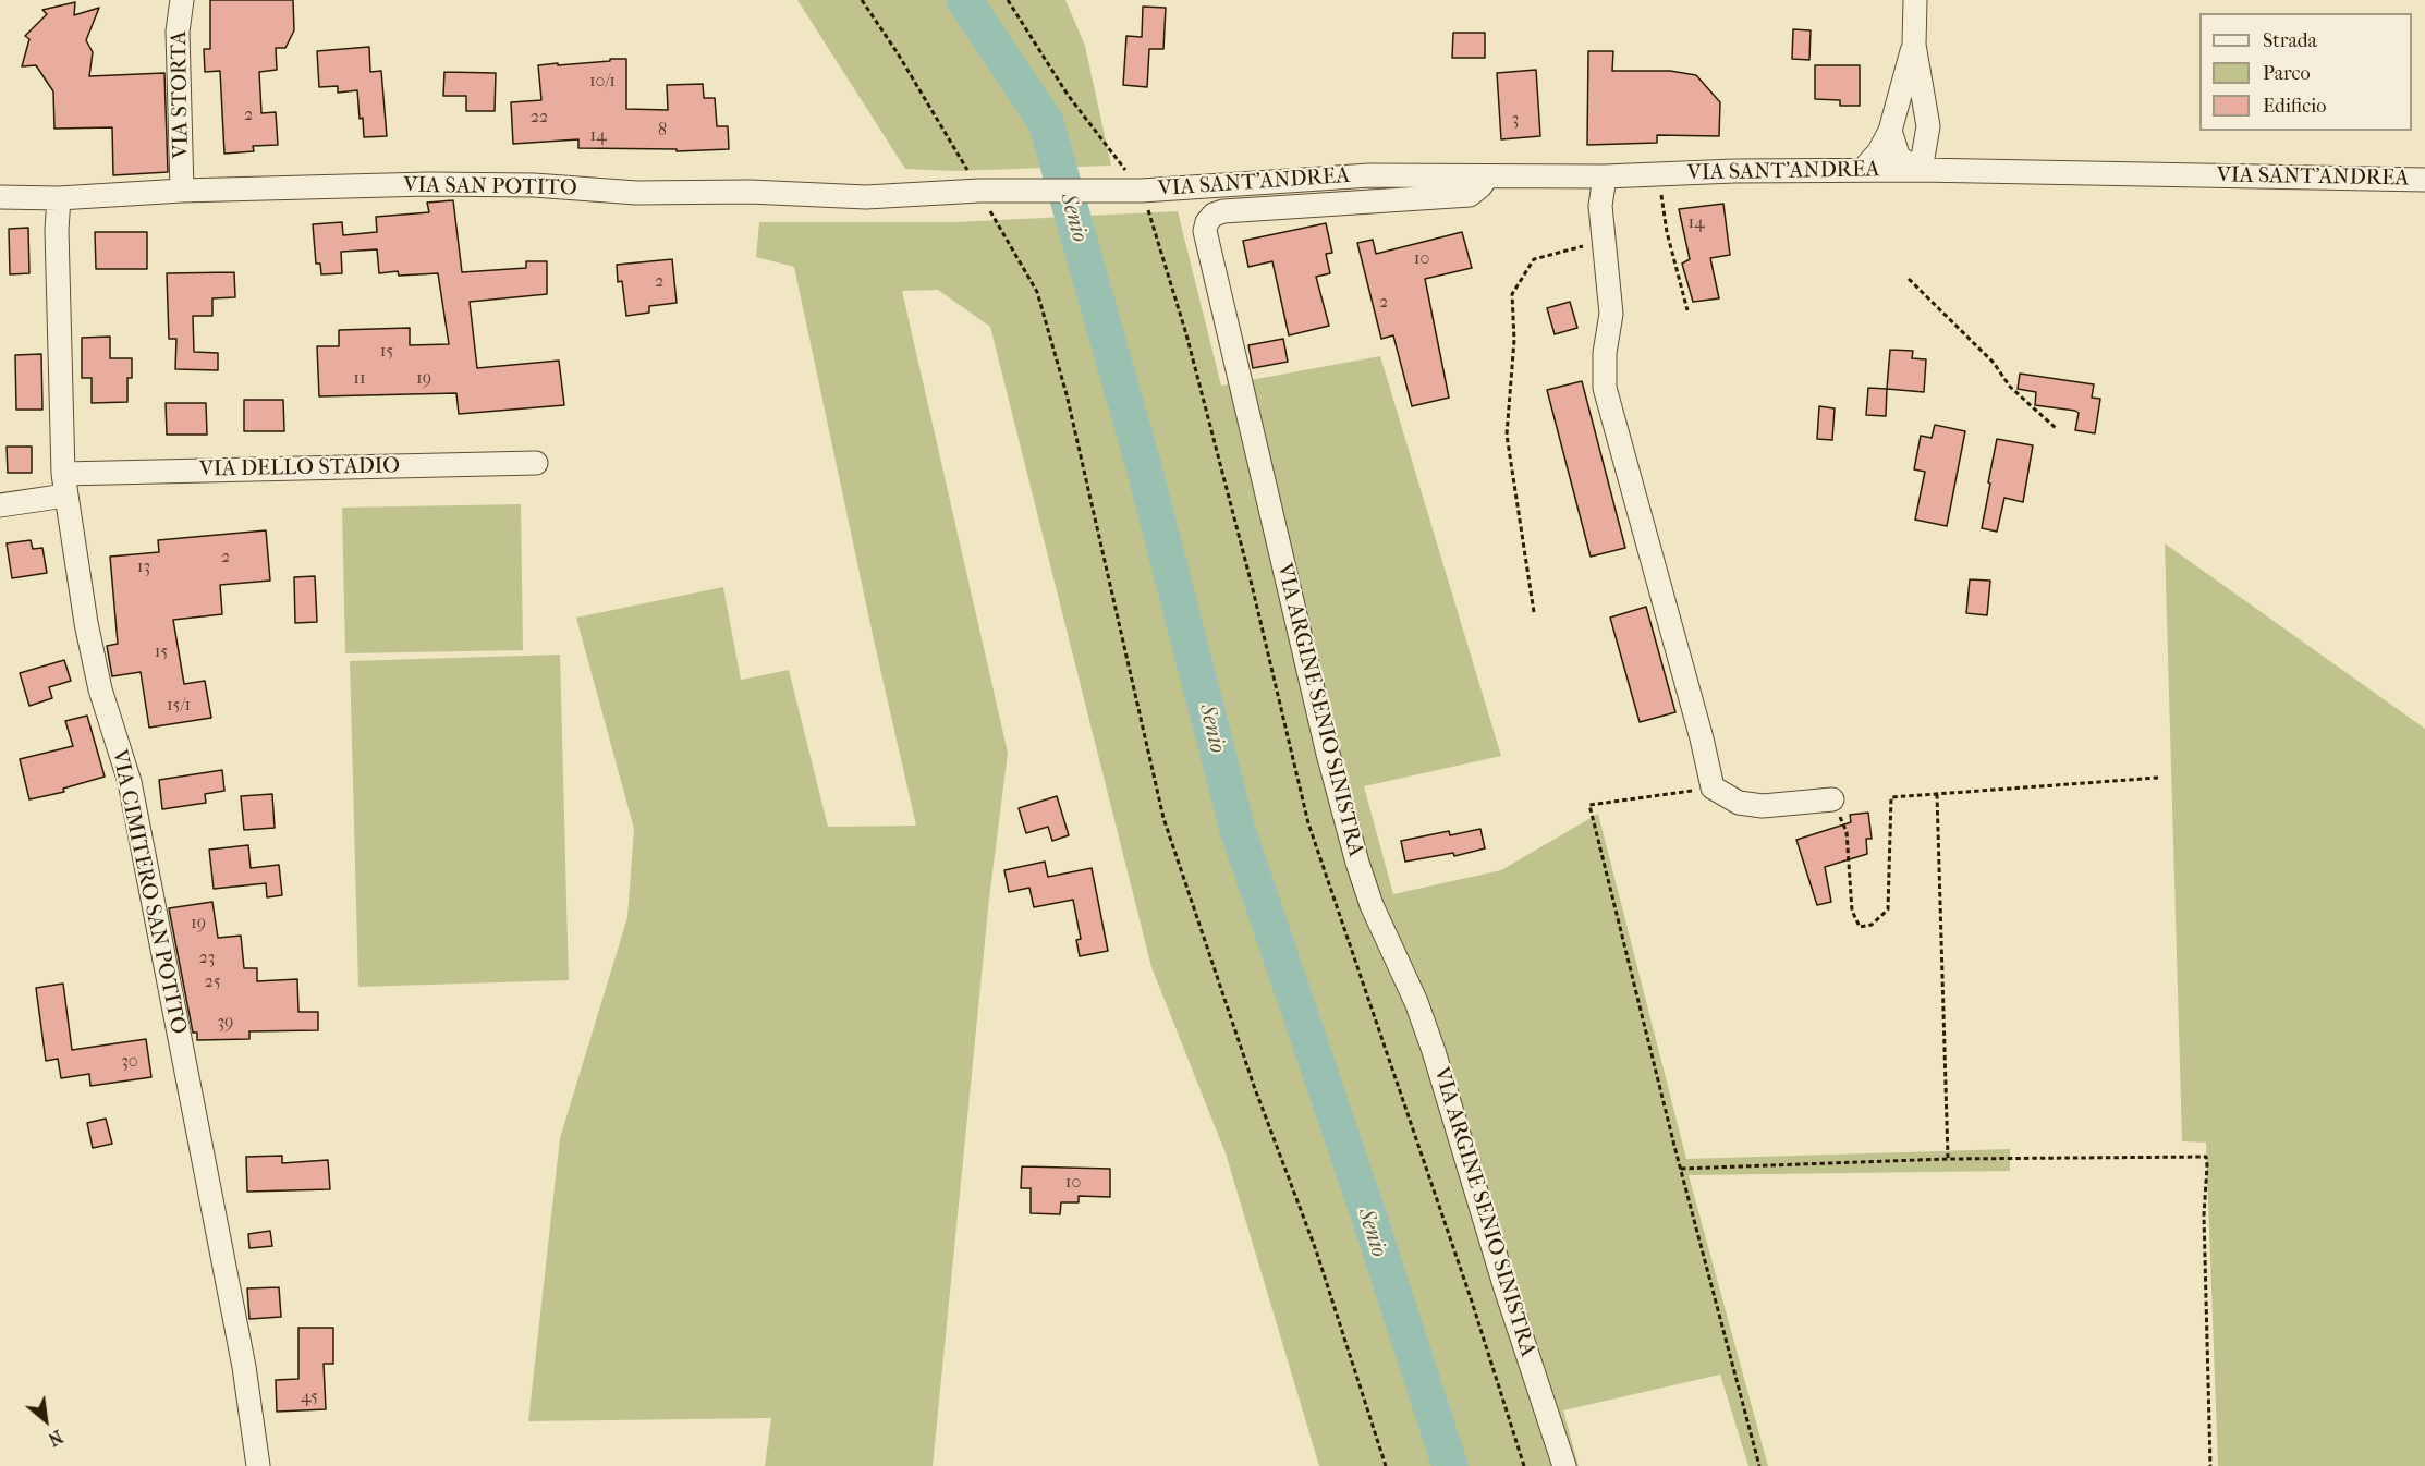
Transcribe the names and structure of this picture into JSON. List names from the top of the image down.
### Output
{
  "streets": {
    "street": [
      "VIA STORTA",
      "VIA SANT'ANDREA",
      "VIA SAN POTITO",
      "VIA DELLO STADIO",
      "VIA ARGINE SENIO SINISTRA",
      "VIA CIMITERO SAN POTITO"
    ]
  },
  "crossings": [
    ["VIA STORTA", "VIA SAN POTITO"],
    ["VIA SANT'ANDREA", "VIA SAN POTITO"],
    ["VIA SANT'ANDREA", "VIA ARGINE SENIO SINISTRA"],
    ["VIA SAN POTITO", "VIA CIMITERO SAN POTITO"],
    ["VIA DELLO STADIO", "VIA CIMITERO SAN POTITO"]
  ],
  "water": ["Senio"],
  "house_numbers": [
    "10/1",
    "2",
    "22",
    "3",
    "8",
    "14",
    "14",
    "10",
    "2",
    "2",
    "15",
    "11",
    "19",
    "2",
    "13",
    "15",
    "15/1",
    "19",
    "23",
    "25",
    "39",
    "30",
    "10",
    "45"
  ],
  "legend": ["Strada", "Parco", "Edificio"],
  "north": "bottom right"
}
